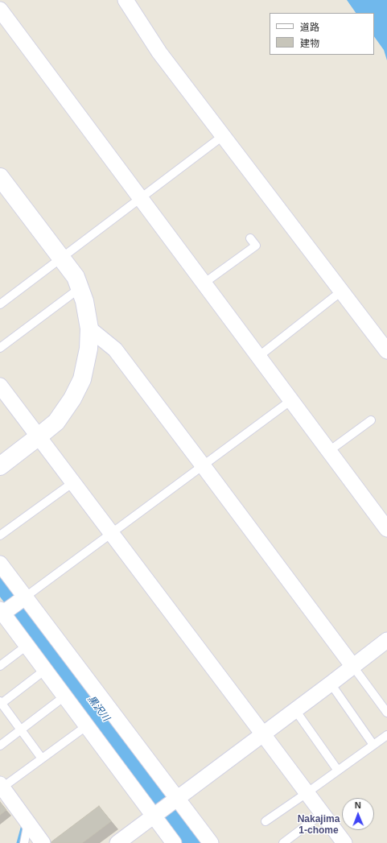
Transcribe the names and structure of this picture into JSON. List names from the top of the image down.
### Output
{
  "districts": ["Nakajima 1-chome"],
  "water": ["黒沢川"],
  "legend": ["道路", "建物"],
  "north": "top"
}
